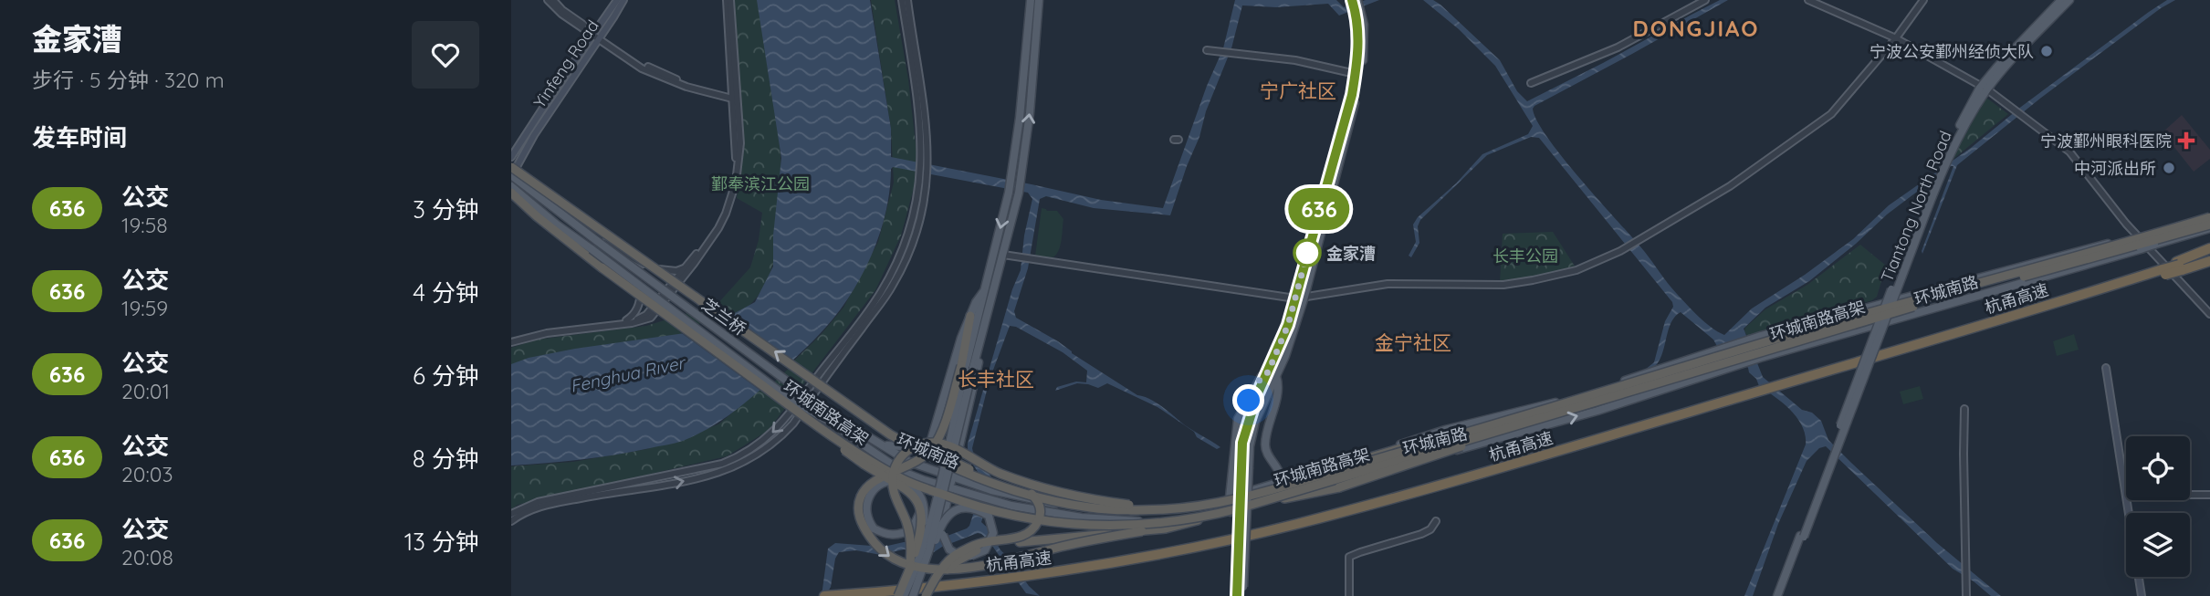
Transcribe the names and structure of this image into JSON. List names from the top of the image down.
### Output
{
  "streets": {
    "highway": ["杭甬高速", "环城南路高架"],
    "main road": [
      "Yinfeng Road",
      "Tiantong North Road",
      "环城南路",
      "芝兰桥"
    ]
  },
  "crossings": [
    ["环城南路", "芝兰桥"],
    ["环城南路", "环城南路高架"]
  ],
  "districts": [
    "DONGJIAO",
    "宁广社区",
    "金宁社区",
    "长丰社区"
  ],
  "water": ["Fenghua Rıver"],
  "parks": ["鄞奉滨江公园", "长丰公园"],
  "places": {
    "other": ["宁波公安鄞州经侦大队", "中河派出所", "金家漕"],
    "health": ["宁波鄞州眼科医院"]
  },
  "lines": ["bus line 636"],
  "page": {
    "heading": [
      ["金家漕", "步行 · 5 分钟 · 320 m"],
      "发车时间"
    ],
    "on_map": "636",
    "list": [
      {
        "mark": "636",
        "name": "公交",
        "note": "19:58",
        "value": "3 分钟"
      },
      {
        "mark": "636",
        "name": "公交",
        "note": "19:59",
        "value": "4 分钟"
      },
      {
        "mark": "636",
        "name": "公交",
        "note": "20:01",
        "value": "6 分钟"
      },
      {
        "mark": "636",
        "name": "公交",
        "note": "20:03",
        "value": "8 分钟"
      },
      {
        "mark": "636",
        "name": "公交",
        "note": "20:08",
        "value": "13 分钟"
      }
    ]
  }
}
